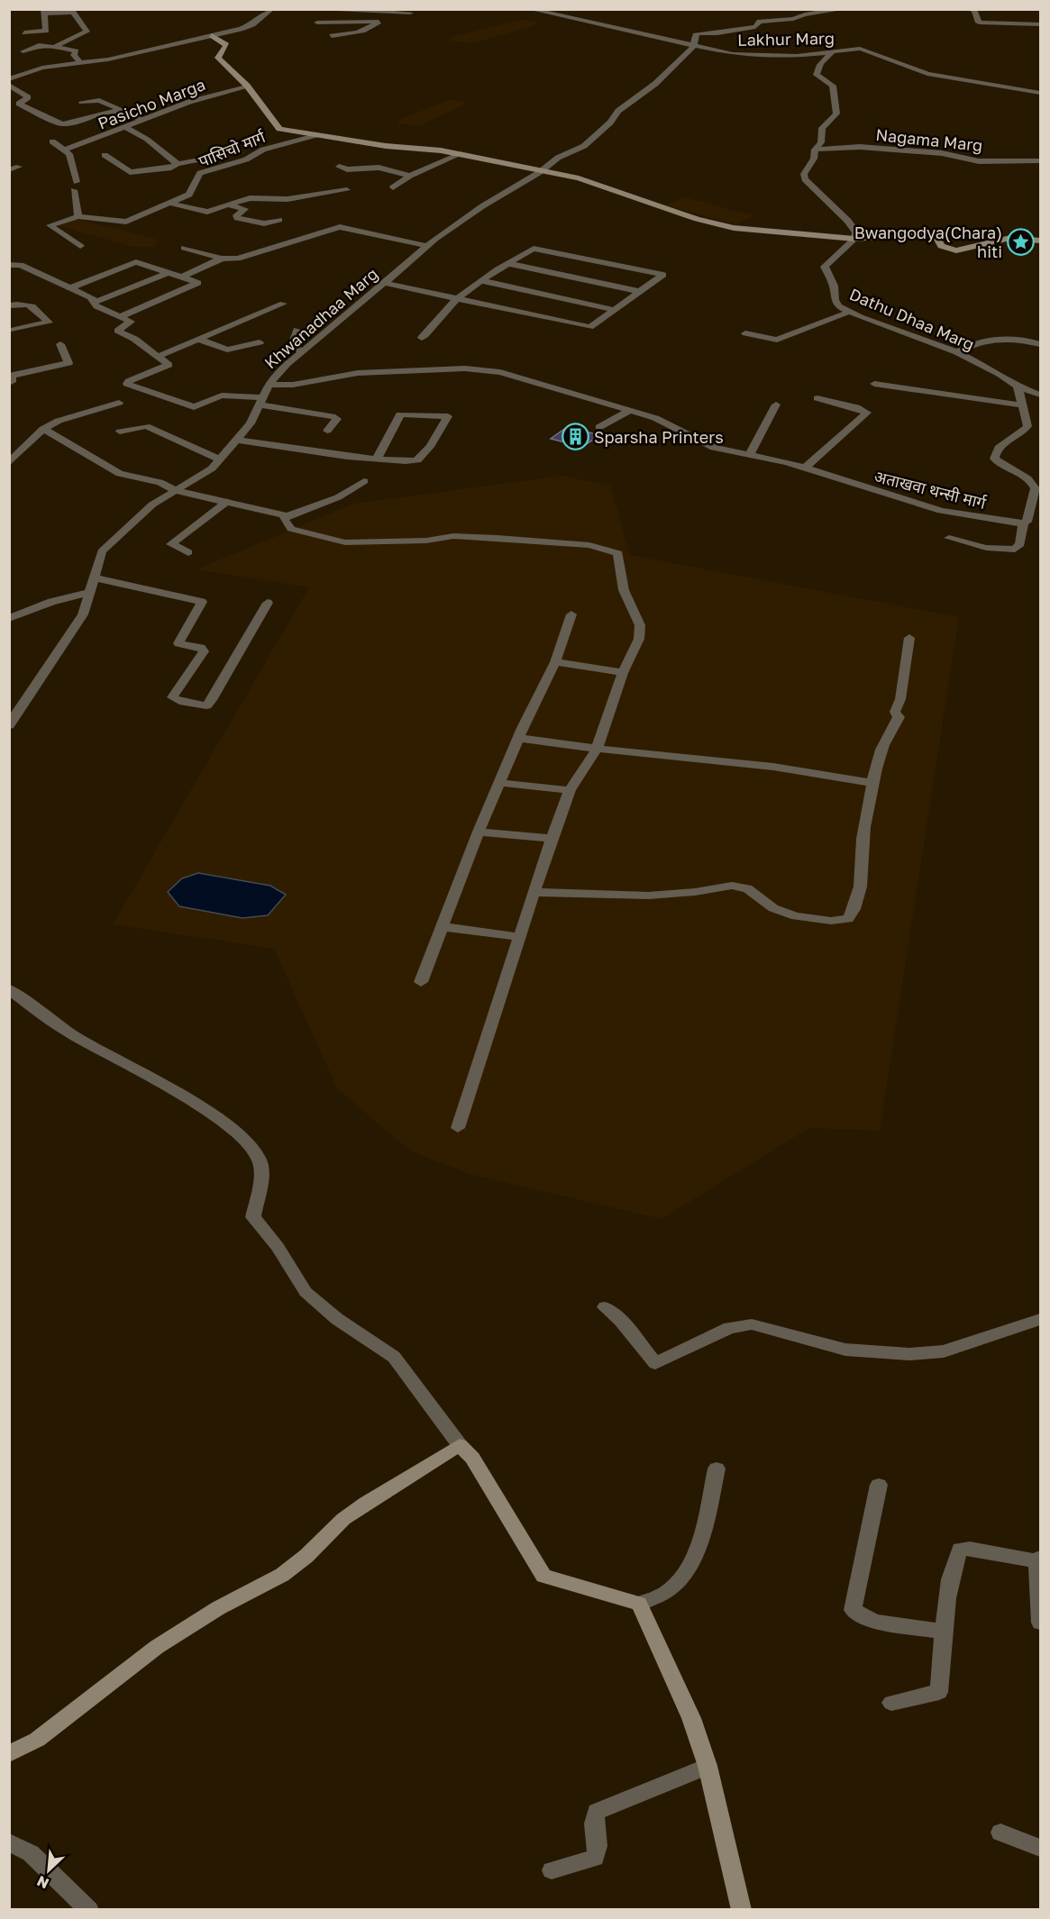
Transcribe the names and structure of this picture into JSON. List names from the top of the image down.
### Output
{
  "streets": {
    "street": [
      "Lakhur Marg",
      "Pasicho Marga",
      "Nagama Marg",
      "पासिचो मार्ग",
      "Khwanadhaa Marg",
      "Dathu Dhaa Marg",
      "अताखवा थन्सी मार्ग"
    ]
  },
  "crossings": [
    ["Lakhur Marg", "Khwanadhaa Marg"],
    ["Khwanadhaa Marg", "अताखवा थन्सी मार्ग"]
  ],
  "places": {
    "place": ["Bwangodya(Chara) hiti"],
    "building": ["Sparsha Printers"]
  },
  "north": "bottom left"
}
